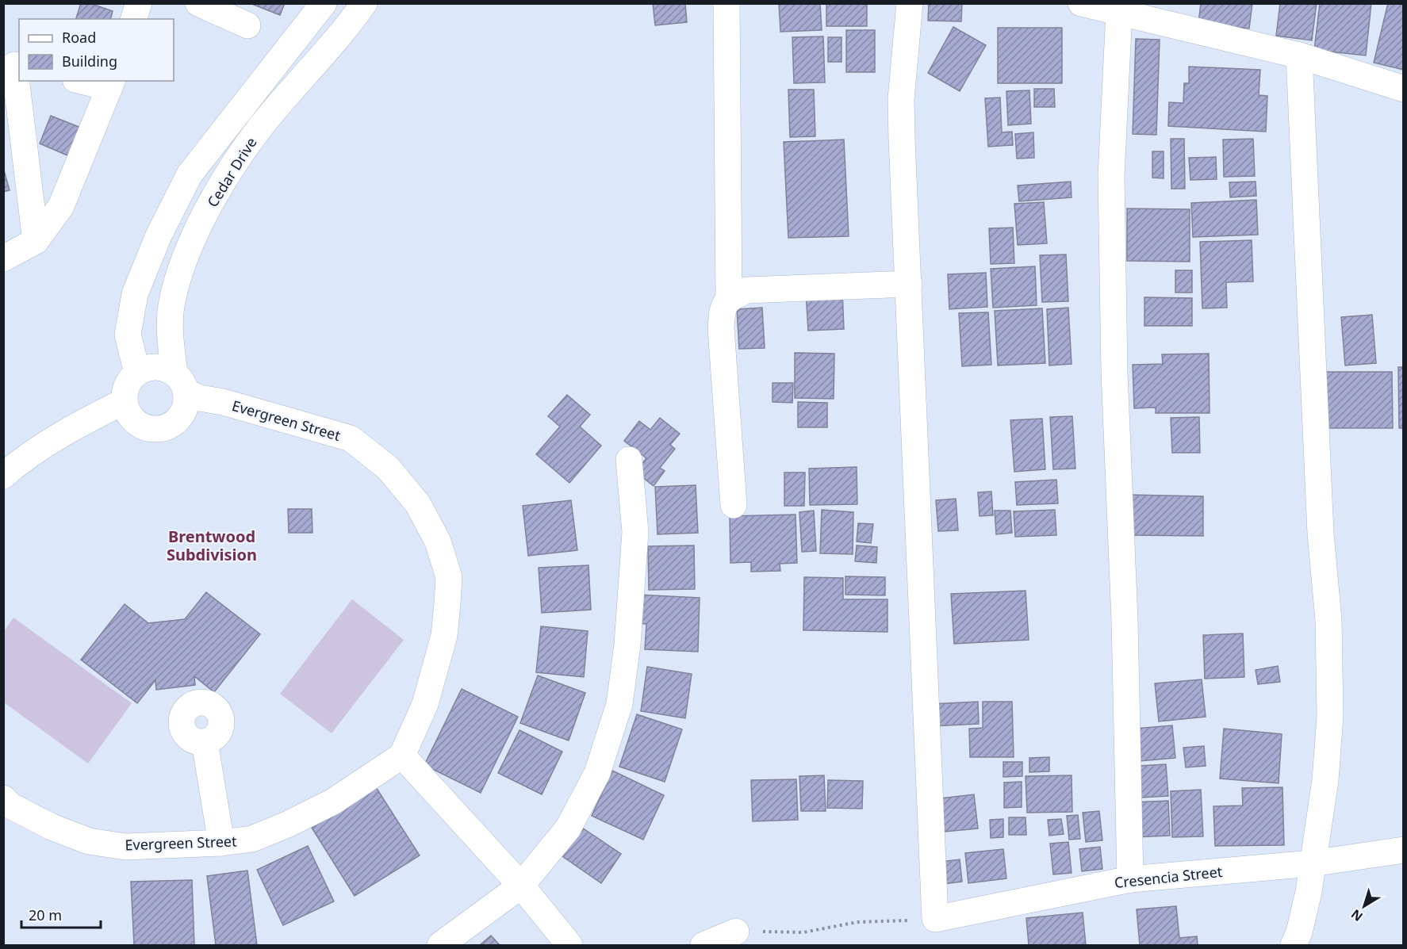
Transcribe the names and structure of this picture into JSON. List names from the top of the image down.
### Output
{
  "streets": {
    "street": ["Cedar Drive", "Evergreen Street", "Cresencia Street"]
  },
  "crossings": [
    ["Cedar Drive", "Evergreen Street"]
  ],
  "districts": ["Brentwood Subdivision"],
  "legend": ["Road", "Building"],
  "scale_bar": "20 m",
  "north": "bottom left"
}
